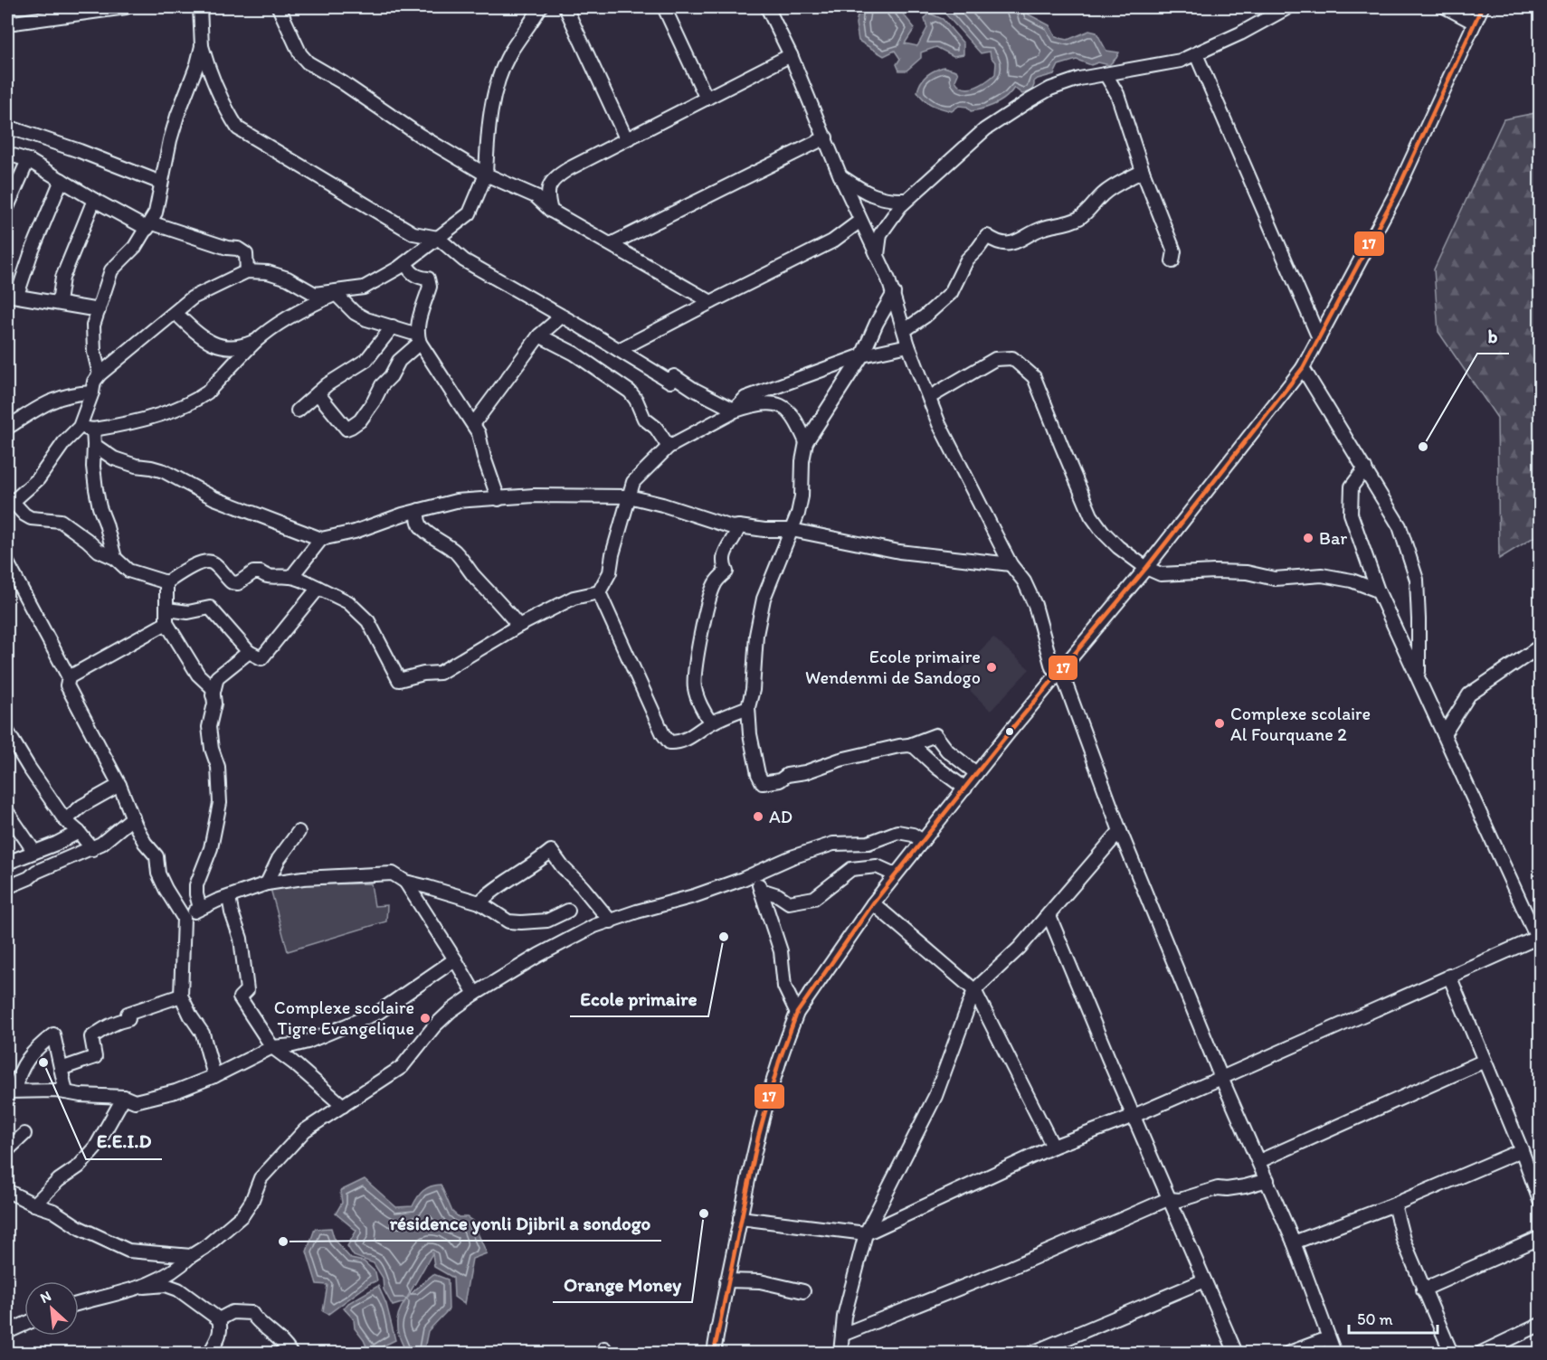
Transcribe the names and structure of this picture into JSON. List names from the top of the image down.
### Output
{
  "places": [
    "b",
    "Bar",
    "Ecole primaire Wendenmi de Sandogo",
    "Complexe scolaire Al Fourquane 2",
    "AD",
    "Ecole primaire",
    "Complexe scolaire Tigre Evangelique",
    "E.E.I.D",
    "Orange Money",
    "résidence yonli Djibril a sondogo"
  ],
  "lines": ["transit line 17"],
  "scale_bar": "50 m",
  "north": "top left"
}
